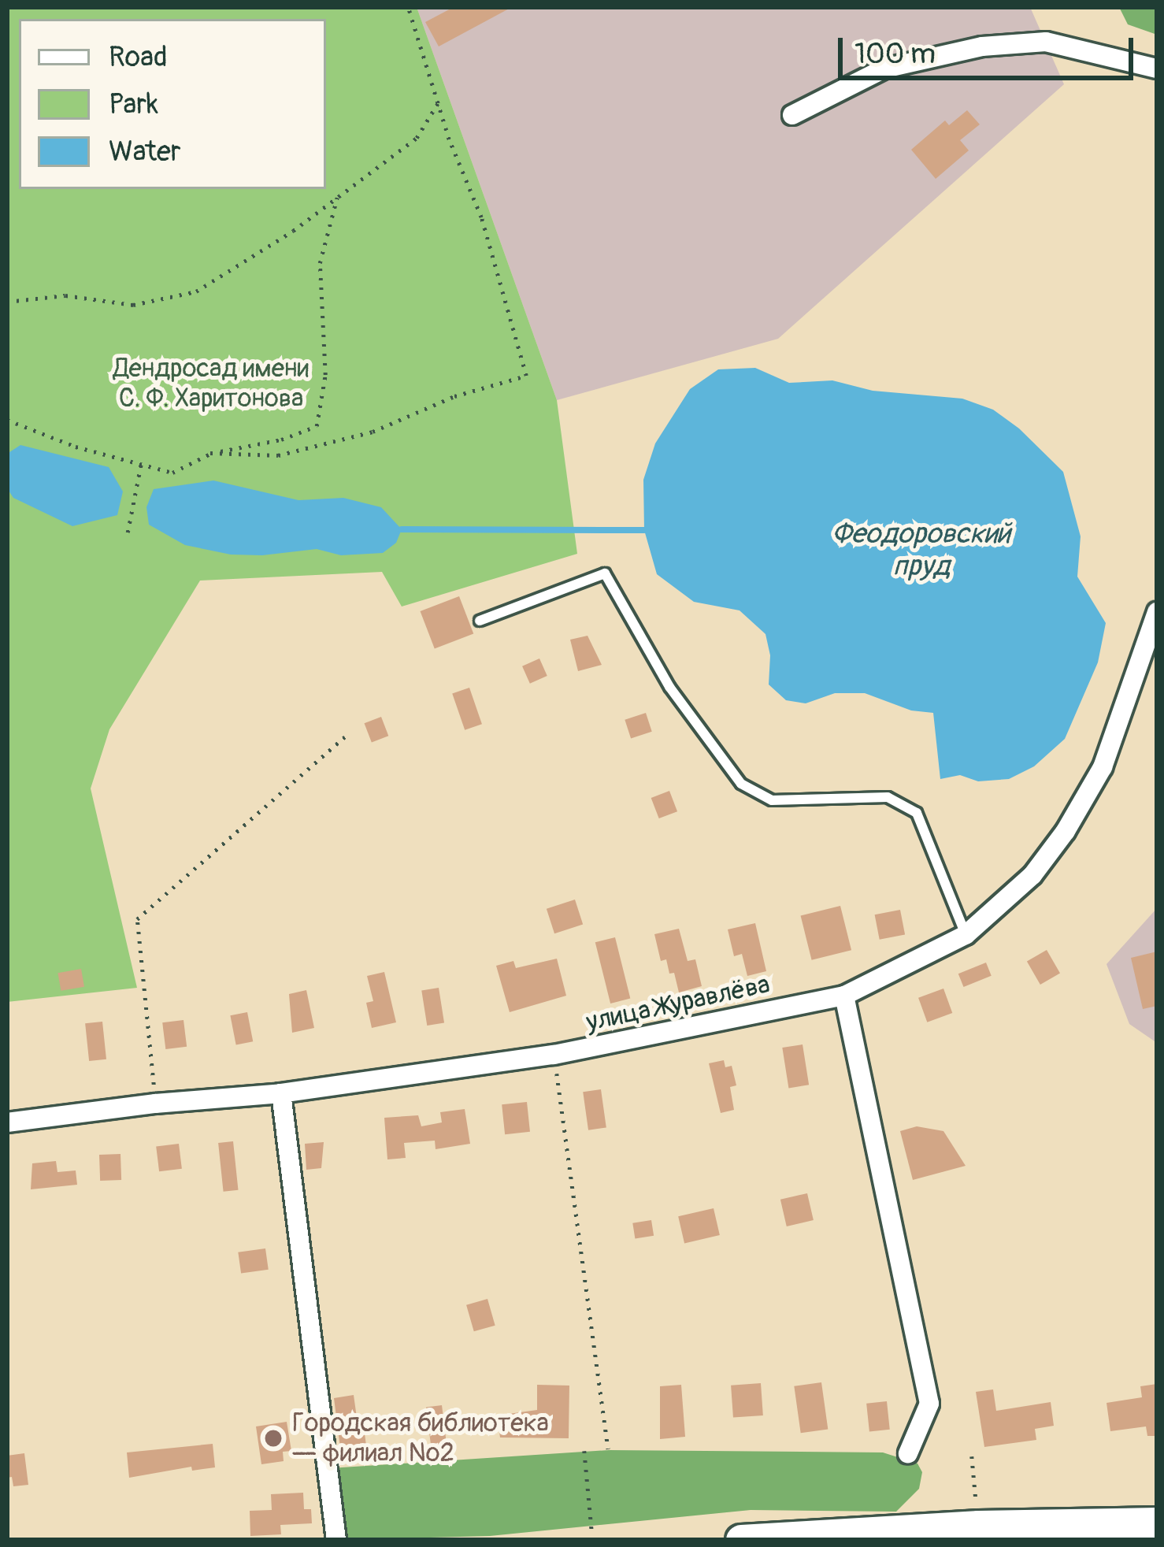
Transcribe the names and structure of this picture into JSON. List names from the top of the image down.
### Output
{
  "streets": {
    "street": ["улица Журавлёва"]
  },
  "water": ["Феодоровский пруд"],
  "parks": ["Дендросад имени С. Ф. Харитонова"],
  "places": ["Городская библиотека — филиал №2"],
  "legend": ["Road", "Park", "Water"],
  "scale_bar": "100 m"
}
